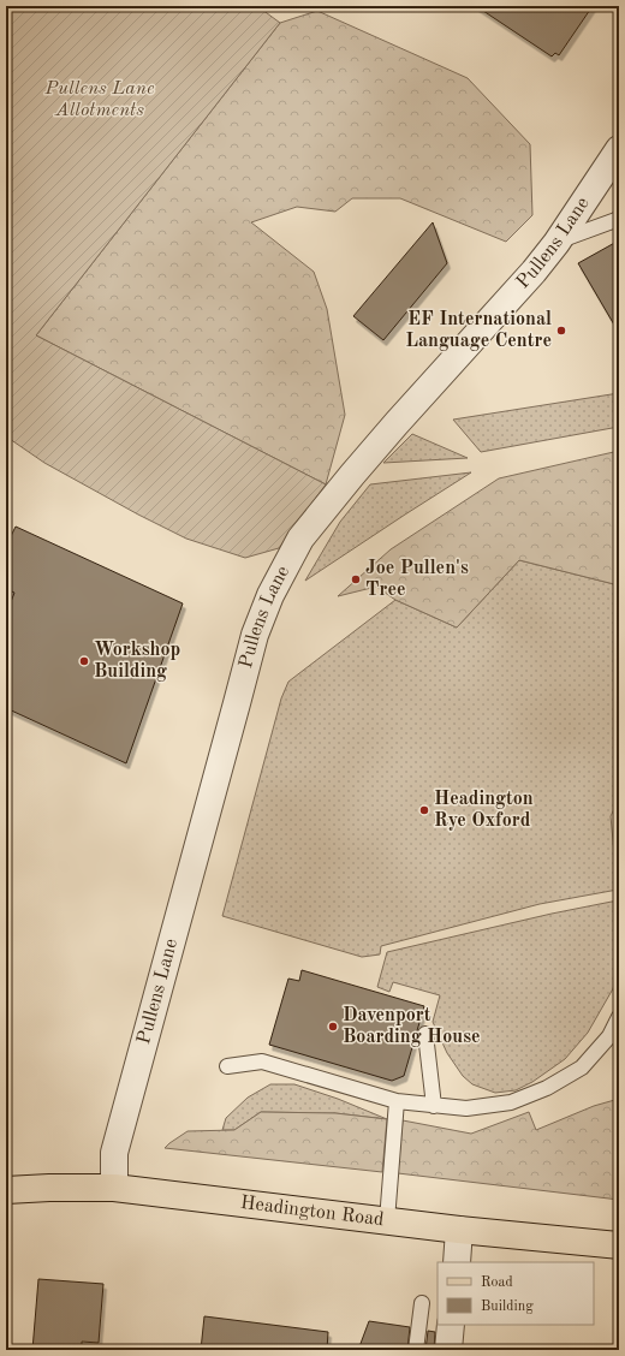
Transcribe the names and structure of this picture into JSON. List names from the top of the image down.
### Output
{
  "streets": {
    "main road": ["Headington Road"],
    "street": ["Pullens Lane"]
  },
  "crossings": [
    ["Pullens Lane", "Headington Road"]
  ],
  "parks": ["Pullens Lane Allotments"],
  "places": [
    "EF International Language Centre",
    "Joe Pullen's Tree",
    "Workshop Building",
    "Headington Rye Oxford",
    "Davenport Boarding House"
  ],
  "legend": ["Road", "Building"]
}
